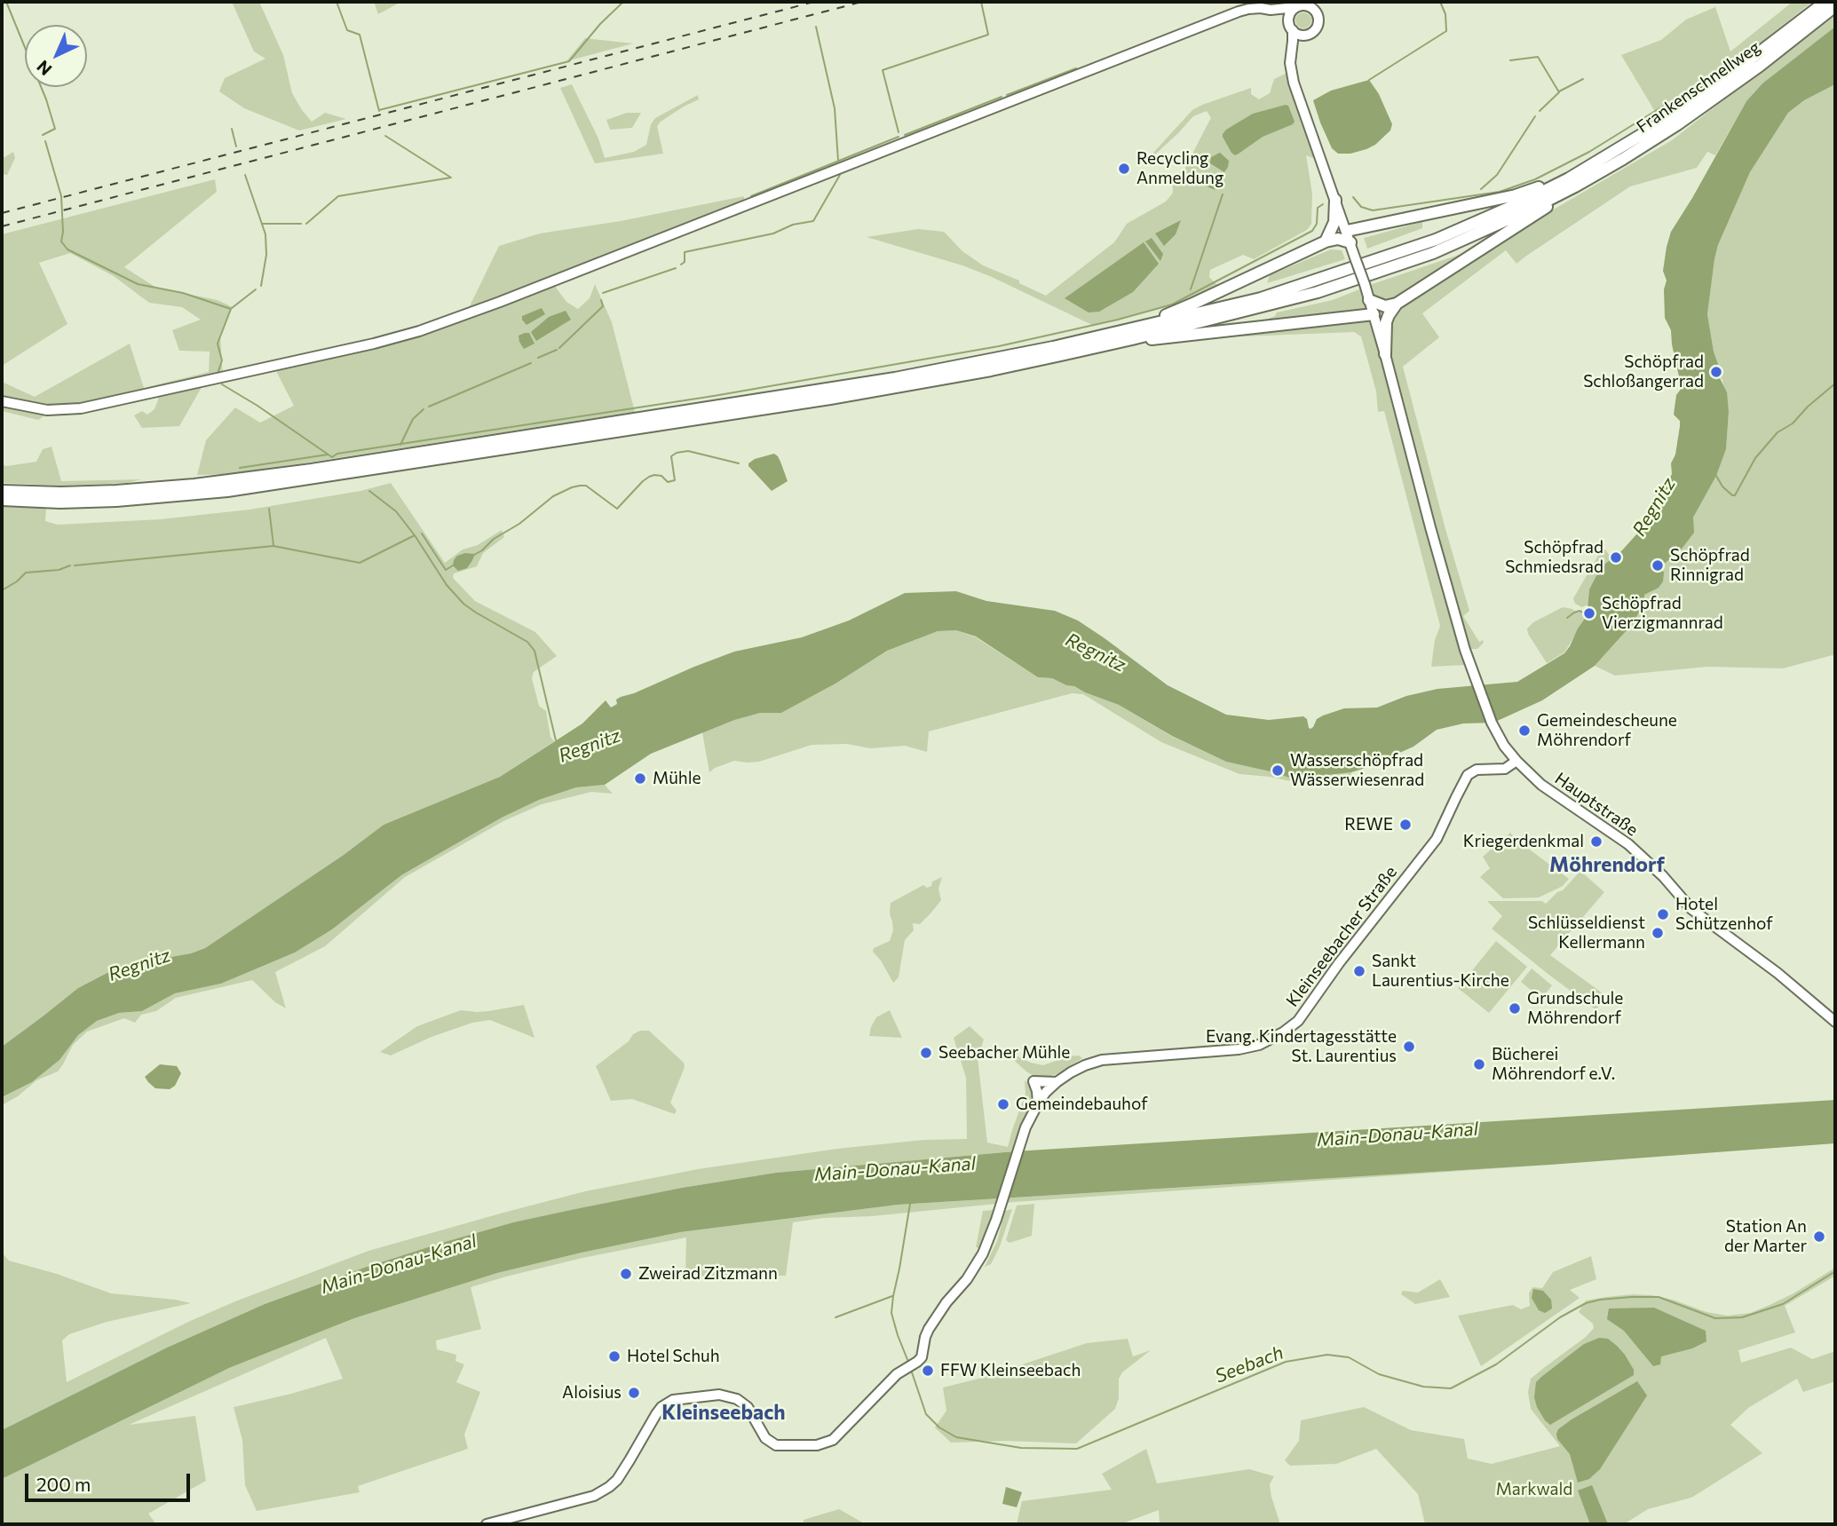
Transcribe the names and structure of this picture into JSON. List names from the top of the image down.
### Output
{
  "streets": {
    "highway": ["Frankenschnellweg"],
    "street": ["Hauptstraße", "Kleinseebacher Straße"]
  },
  "crossings": [
    ["Hauptstraße", "Kleinseebacher Straße"]
  ],
  "districts": ["Möhrendorf", "Kleinseebach"],
  "water": ["Regnitz", "Main-Donau-Kanal", "Seebach"],
  "parks": ["Markwald"],
  "places": [
    "Recycling Anmeldung",
    "Schöpfrad Schloßangerrad",
    "Schöpfrad Schmiedsrad",
    "Schöpfrad Rinnigrad",
    "Schöpfrad Vierzigmannrad",
    "Gemeindescheune Möhrendorf",
    "Wasserschöpfrad Wässerwiesenrad",
    "Mühle",
    "REWE",
    "Kriegerdenkmal",
    "Hotel Schützenhof",
    "Schlüsseldienst Kellermann",
    "Sankt Laurentius-Kirche",
    "Grundschule Möhrendorf",
    "Evang. Kindertagesstätte St. Laurentius",
    "Seebacher Mühle",
    "Bücherei Möhrendorf e.V.",
    "Gemeindebauhof",
    "Station An der Marter",
    "Zweirad Zitzmann",
    "Hotel Schuh",
    "FFW Kleinseebach",
    "Aloisius"
  ],
  "scale_bar": "200 m",
  "north": "bottom left"
}
